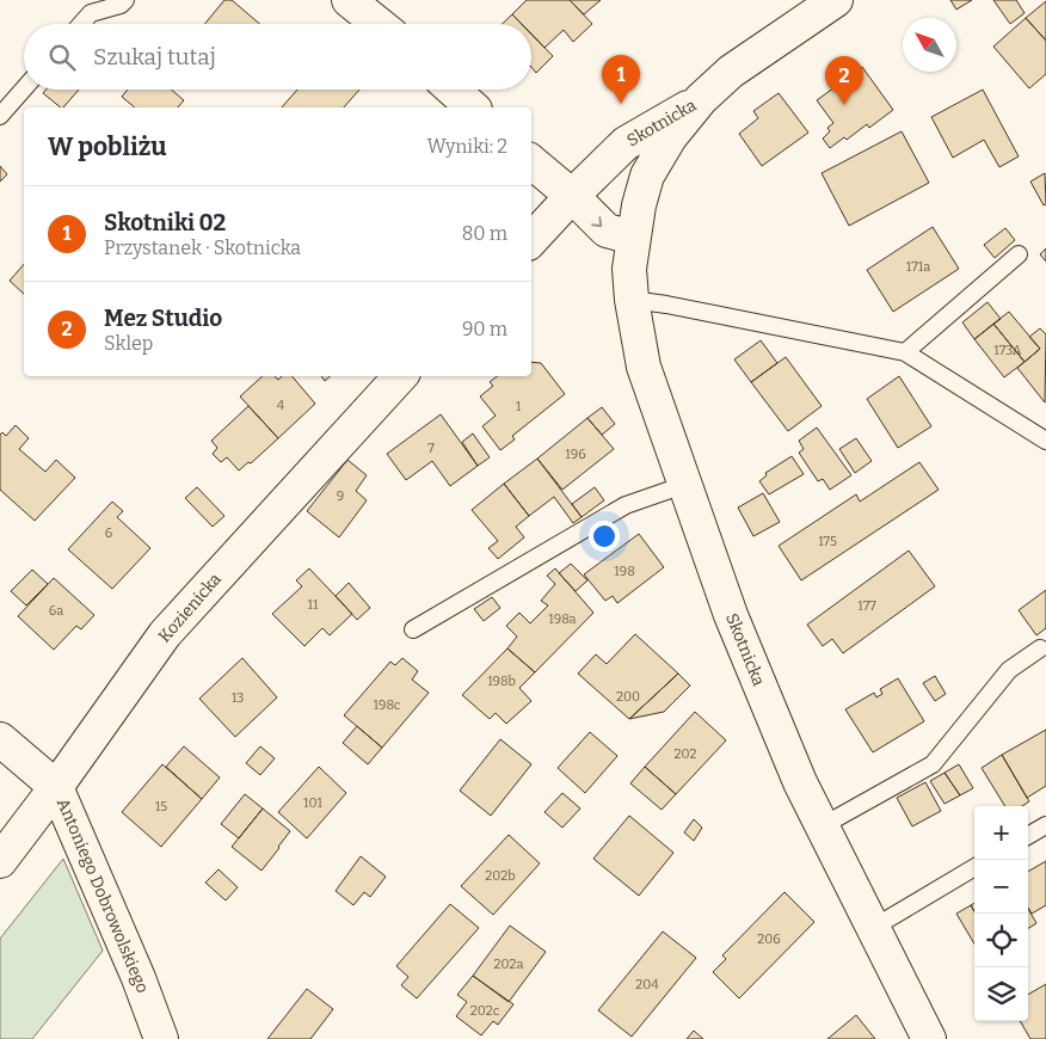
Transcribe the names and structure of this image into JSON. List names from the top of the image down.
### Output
{
  "streets": {
    "street": ["Skotnicka", "Kozienicka", "Antoniego Dobrowolskiego"]
  },
  "crossings": [
    ["Kozienicka", "Antoniego Dobrowolskiego"]
  ],
  "house_numbers": [
    "171a",
    "173A",
    "4",
    "1",
    "7",
    "196",
    "9",
    "6",
    "175",
    "198",
    "11",
    "177",
    "6a",
    "198a",
    "198b",
    "200",
    "13",
    "198c",
    "202",
    "101",
    "15",
    "202b",
    "206",
    "202a",
    "204",
    "202c"
  ],
  "north": "top left",
  "page": {
    "search": "Szukaj tutaj",
    "pins": ["1", "2"],
    "heading": ["W pobliżu", "Wyniki: 2"],
    "list": [
      {
        "mark": "1",
        "name": "Skotniki 02",
        "note": "Przystanek · Skotnicka",
        "value": "80 m"
      },
      {
        "mark": "2",
        "name": "Mez Studio",
        "note": "Sklep",
        "value": "90 m"
      }
    ],
    "map_buttons": ["+", "−"]
  }
}
